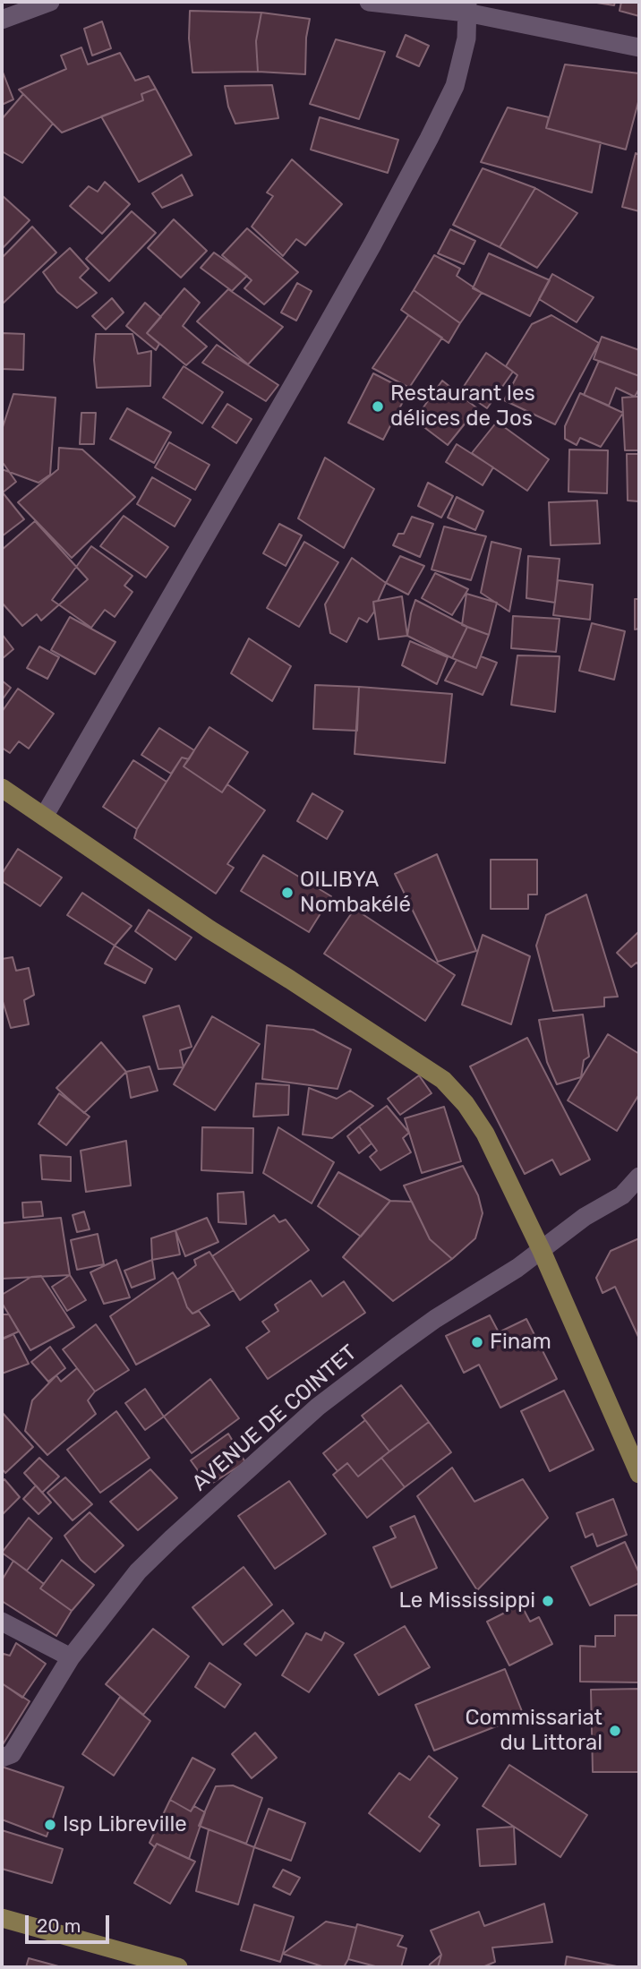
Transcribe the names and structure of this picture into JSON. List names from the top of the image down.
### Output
{
  "streets": {
    "street": ["AVENUE DE COINTET"]
  },
  "places": [
    "Restaurant les délices de Jos",
    "OILIBYA Nombakélé",
    "Finam",
    "Le Mississippi",
    "Commissariat du Littoral",
    "Isp Libreville"
  ],
  "scale_bar": "20 m"
}
